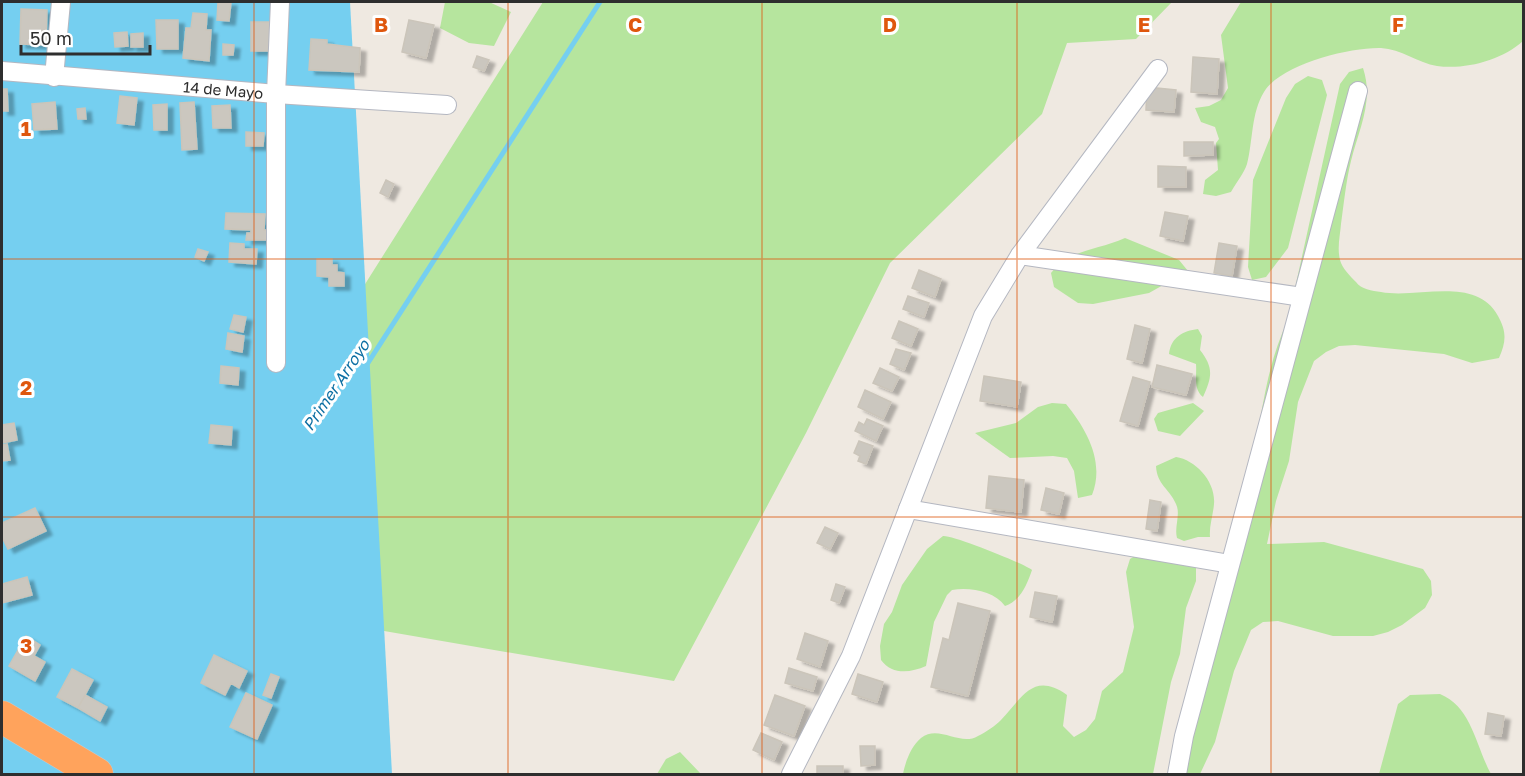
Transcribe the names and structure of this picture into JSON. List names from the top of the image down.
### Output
{
  "streets": {
    "street": ["14 de Mayo"]
  },
  "water": ["Primer Arroyo"],
  "scale_bar": "50 m",
  "grid": {
    "columns": [
      "B",
      "C",
      "D",
      "E",
      "F"
    ],
    "rows": ["1", "2", "3"]
  }
}
